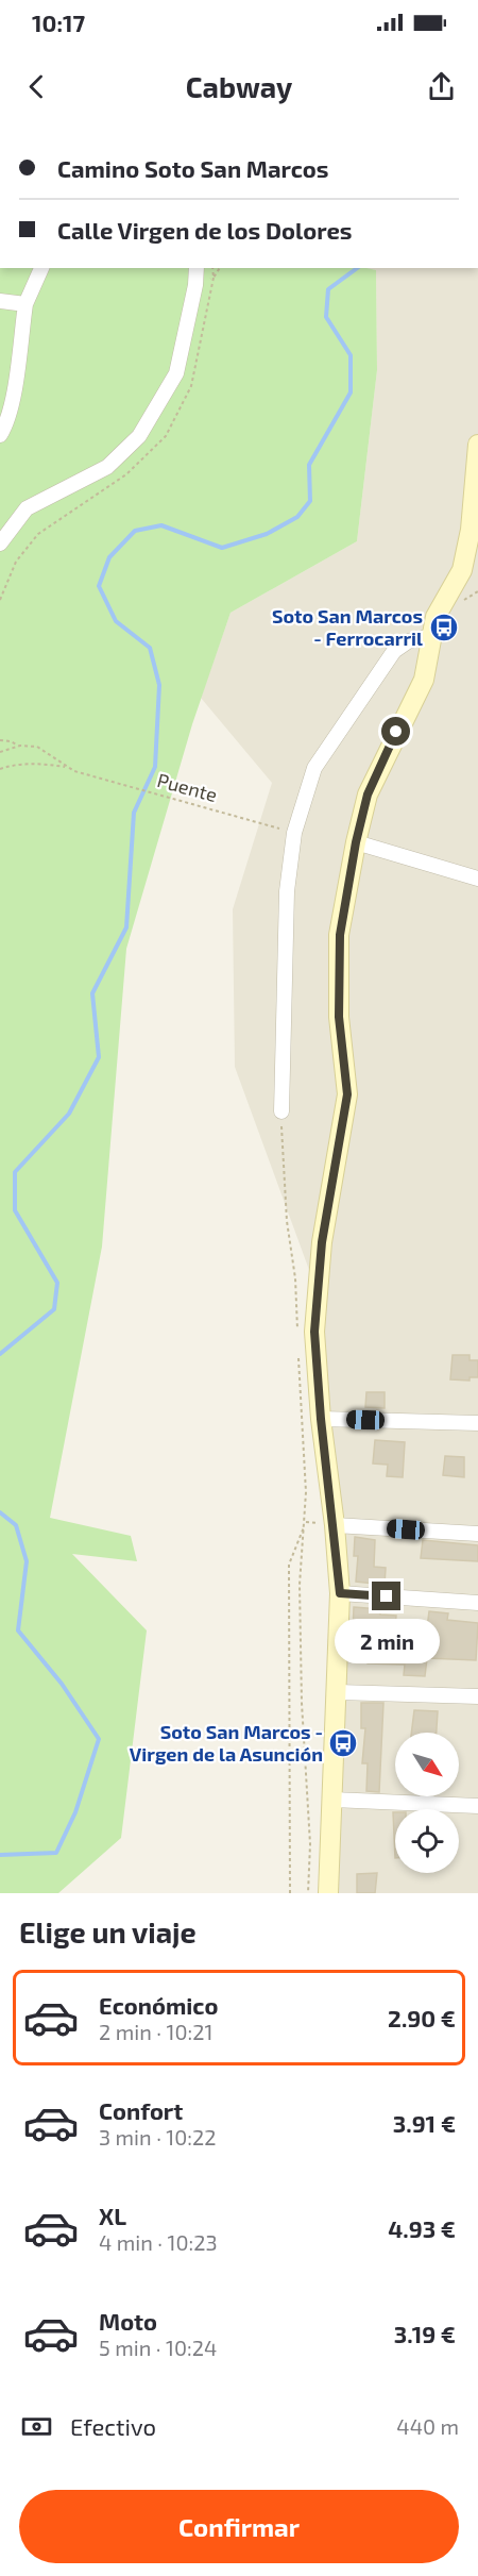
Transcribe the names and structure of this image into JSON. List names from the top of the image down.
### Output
{
  "streets": {
    "path": ["Puente"]
  },
  "places": {
    "bus stop": ["Soto San Marcos - Ferrocarril", "Soto San Marcos - Virgen de la Asunción"]
  },
  "north": "bottom right",
  "page": {
    "status": "10:17",
    "header": "Cabway",
    "banner": ["Camino Soto San Marcos", "Calle Virgen de los Dolores"],
    "bubble": "2 min",
    "heading": "Elige un viaje",
    "list": [
      {
        "name": "Económico",
        "note": "2 min · 10:21",
        "value": "2.90 €"
      },
      {
        "name": "Confort",
        "note": "3 min · 10:22",
        "value": "3.91 €"
      },
      {
        "name": "XL",
        "note": "4 min · 10:23",
        "value": "4.93 €"
      },
      {
        "name": "Moto",
        "note": "5 min · 10:24",
        "value": "3.19 €"
      }
    ],
    "pay": ["Efectivo", "440 m"],
    "buttons": "Confirmar"
  }
}
